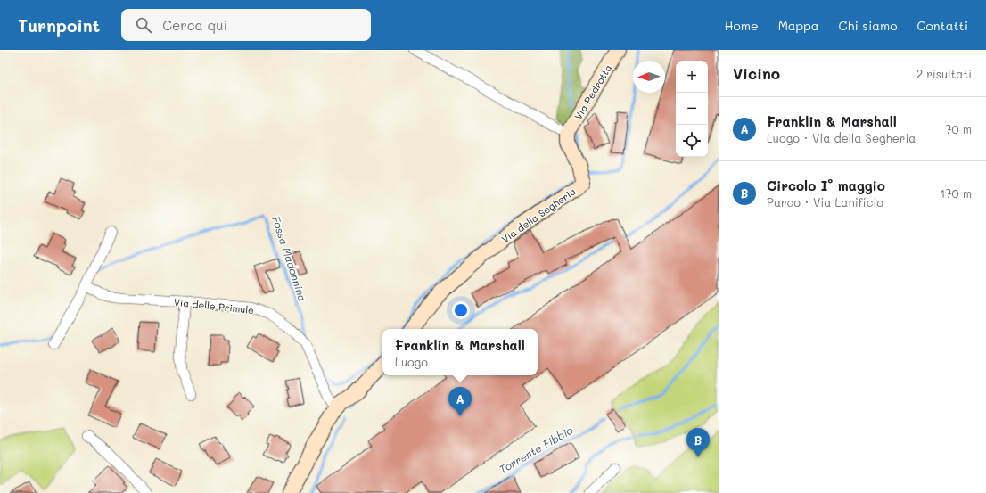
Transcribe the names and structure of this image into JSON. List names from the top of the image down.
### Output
{
  "streets": {
    "street": ["Via Pedrotta", "Via della Segheria", "Via delle Primule"]
  },
  "crossings": [
    ["Via Pedrotta", "Via della Segheria"]
  ],
  "water": ["Fossa Madonnina", "Torrente Fibbio"],
  "north": "left",
  "page": {
    "header": "Turnpoint",
    "search": "Cerca qui",
    "nav": [
      "Home",
      "Mappa",
      "Chi siamo",
      "Contatti"
    ],
    "heading": ["Vicino", "2 risultati"],
    "map_buttons": ["+", "−"],
    "list": [
      {
        "mark": "A",
        "name": "Franklin & Marshall",
        "note": "Luogo · Via della Segheria",
        "value": "70 m"
      },
      {
        "mark": "B",
        "name": "Circolo I° maggio",
        "note": "Parco · Via Lanificio",
        "value": "170 m"
      }
    ],
    "popup": ["Franklin & Marshall", "Luogo"],
    "pins": ["A", "B"]
  }
}
